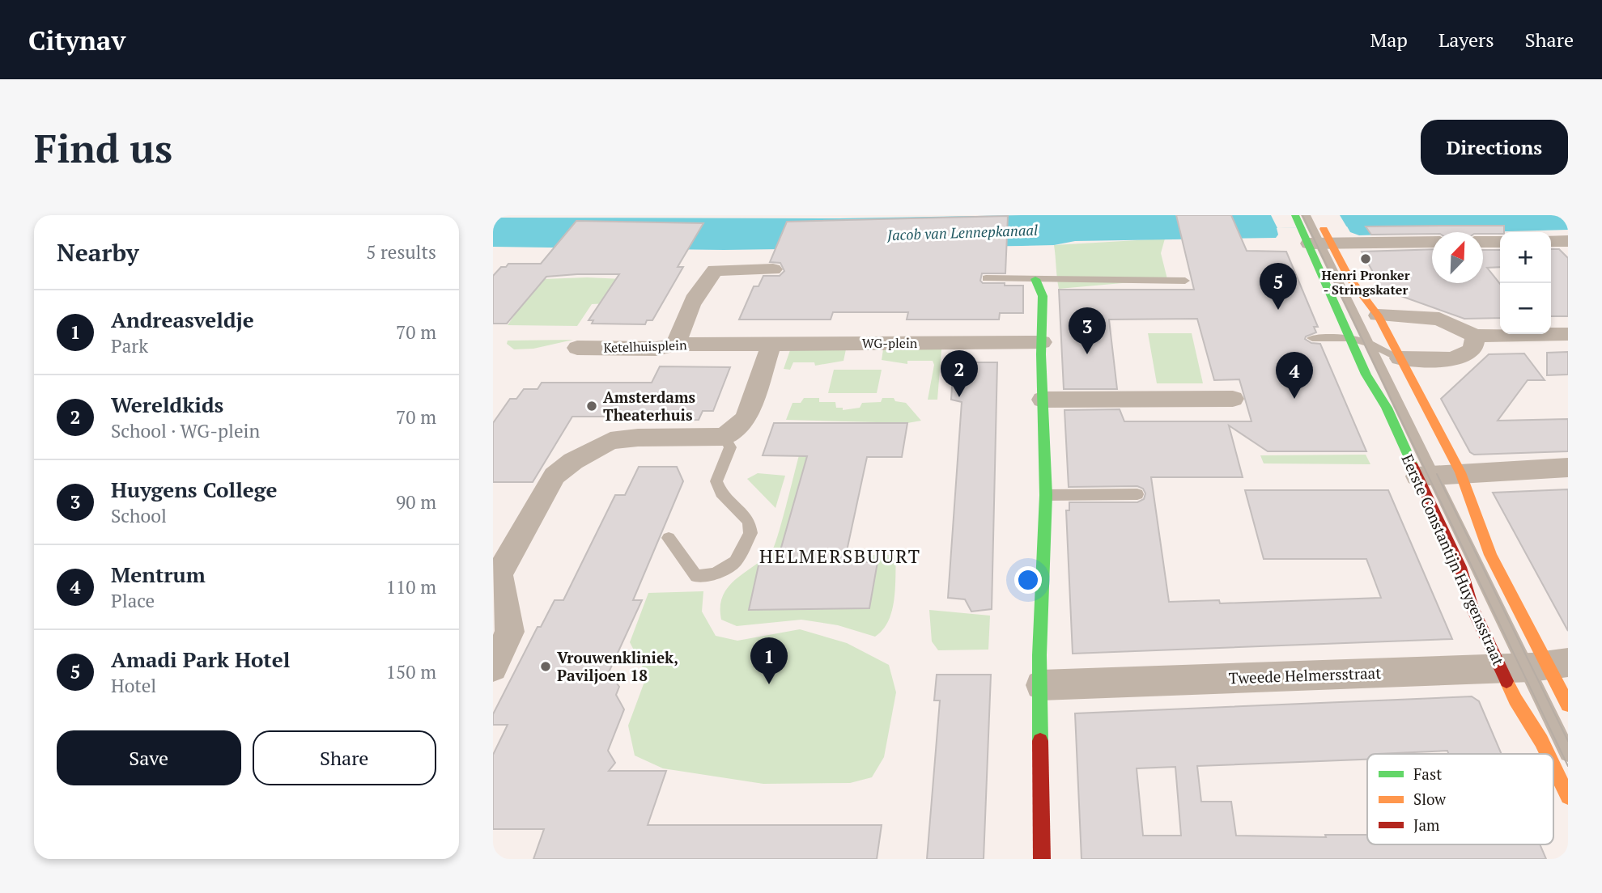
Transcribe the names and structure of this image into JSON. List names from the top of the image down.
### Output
{
  "streets": {
    "street": [
      "WG-plein",
      "Ketelhuisplein",
      "Eerste Constantijn Huygensstraat",
      "Tweede Helmersstraat"
    ]
  },
  "crossings": [
    ["WG-plein", "Ketelhuisplein"],
    ["Eerste Constantijn Huygensstraat", "Tweede Helmersstraat"]
  ],
  "districts": ["HELMERSBUURT"],
  "water": ["Jacob van Lennepkanaal"],
  "places": ["Henri Pronker - Stringskater", "Amsterdams Theaterhuis", "Vrouwenkliniek, Paviljoen 18"],
  "legend": ["Fast", "Slow", "Jam"],
  "north": "top right",
  "page": {
    "header": "Citynav",
    "nav": ["Map", "Layers", "Share"],
    "buttons": [
      "Directions",
      ["Save", "Share"]
    ],
    "title": "Find us",
    "heading": ["Nearby", "5 results"],
    "map_buttons": ["+", "−"],
    "pins": [
      "5",
      "3",
      "2",
      "4",
      "1"
    ],
    "list": [
      {
        "mark": "1",
        "name": "Andreasveldje",
        "note": "Park",
        "value": "70 m"
      },
      {
        "mark": "2",
        "name": "Wereldkids",
        "note": "School · WG-plein",
        "value": "70 m"
      },
      {
        "mark": "3",
        "name": "Huygens College",
        "note": "School",
        "value": "90 m"
      },
      {
        "mark": "4",
        "name": "Mentrum",
        "note": "Place",
        "value": "110 m"
      },
      {
        "mark": "5",
        "name": "Amadi Park Hotel",
        "note": "Hotel",
        "value": "150 m"
      }
    ]
  }
}
